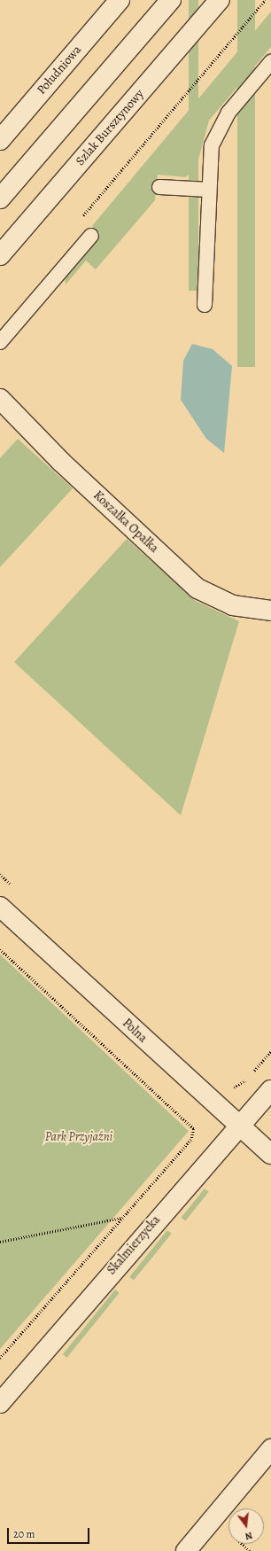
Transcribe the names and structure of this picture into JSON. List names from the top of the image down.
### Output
{
  "streets": {
    "street": [
      "Południowa",
      "Szlak Bursztynowy",
      "Koszałka Opałka",
      "Polna",
      "Skalmierzycka"
    ]
  },
  "crossings": [
    ["Polna", "Skalmierzycka"]
  ],
  "parks": ["Park Przyjaźni"],
  "scale_bar": "20 m",
  "north": "bottom"
}
